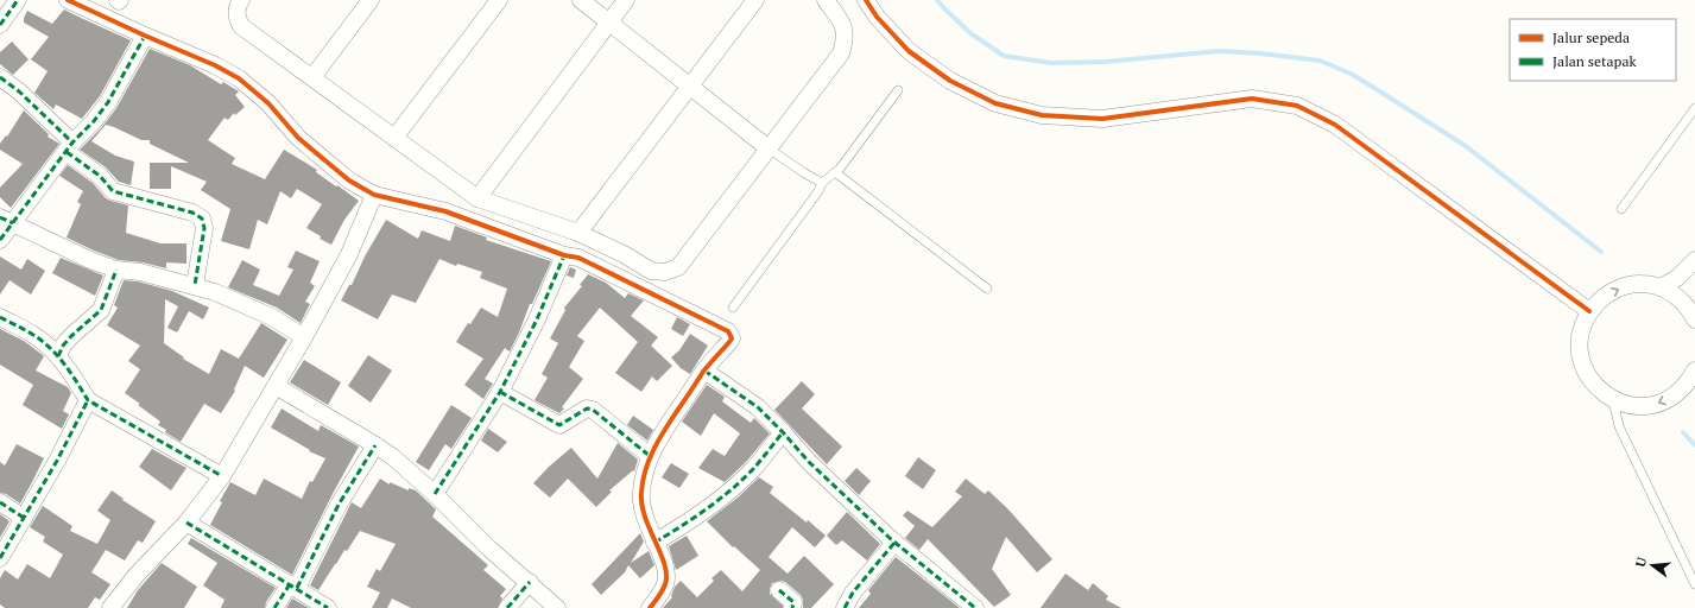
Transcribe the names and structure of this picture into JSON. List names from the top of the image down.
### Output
{
  "legend": ["Jalur sepeda", "Jalan setapak"],
  "north": "left"
}
